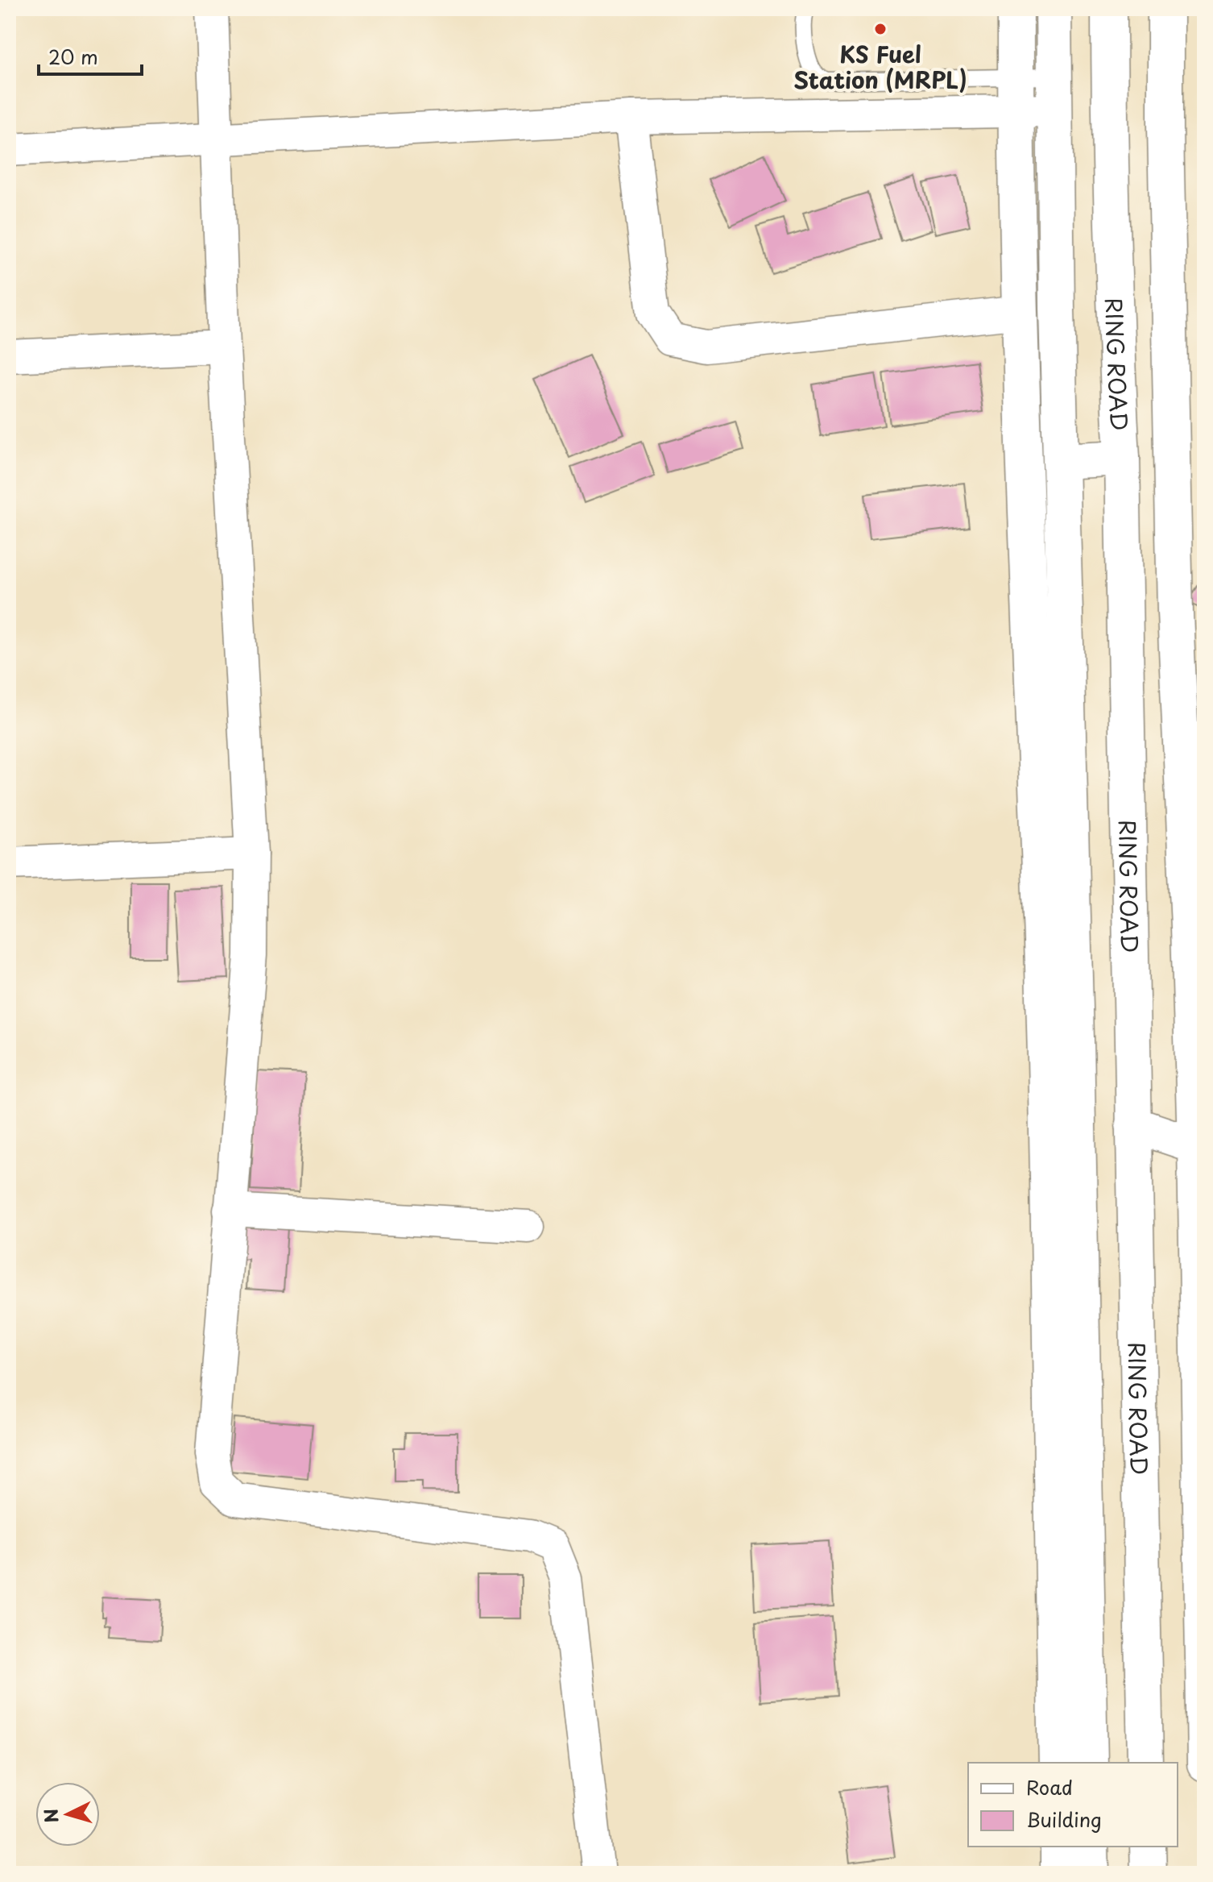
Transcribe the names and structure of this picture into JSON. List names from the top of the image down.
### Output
{
  "streets": {
    "main road": ["RING ROAD"]
  },
  "places": ["KS Fuel Station (MRPL)"],
  "legend": ["Road", "Building"],
  "scale_bar": "20 m",
  "north": "left"
}
